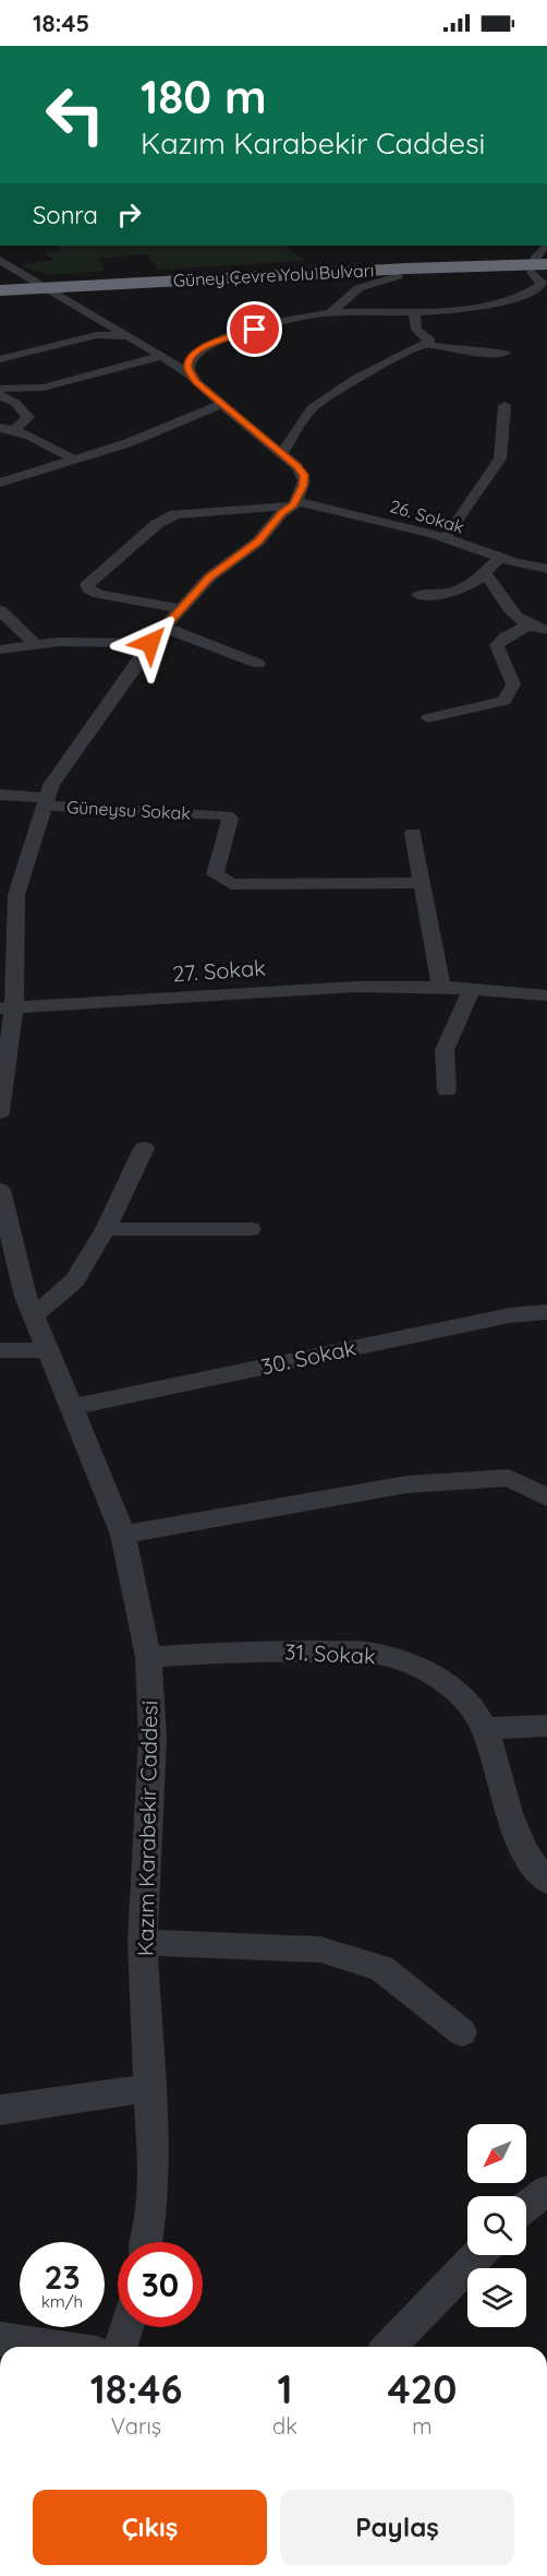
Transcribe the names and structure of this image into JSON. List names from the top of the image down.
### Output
{
  "streets": {
    "highway": ["Güney Çevre Yolu Bulvarı"],
    "street": [
      "26. Sokak",
      "Güneysu Sokak",
      "27. Sokak",
      "30. Sokak",
      "31. Sokak",
      "Kazım Karabekir Caddesi"
    ]
  },
  "crossings": [
    ["30. Sokak", "Kazım Karabekir Caddesi"],
    ["31. Sokak", "Kazım Karabekir Caddesi"]
  ],
  "north": "bottom left",
  "page": {
    "status": "18:45",
    "turn": ["180 m", "Kazım Karabekir Caddesi"],
    "then": "Sonra",
    "speed": "23 km/h",
    "limit": "30",
    "eta": [
      "18:46",
      "Varış",
      "1",
      "dk",
      "420",
      "m"
    ],
    "buttons": ["Çıkış", "Paylaş"]
  }
}
